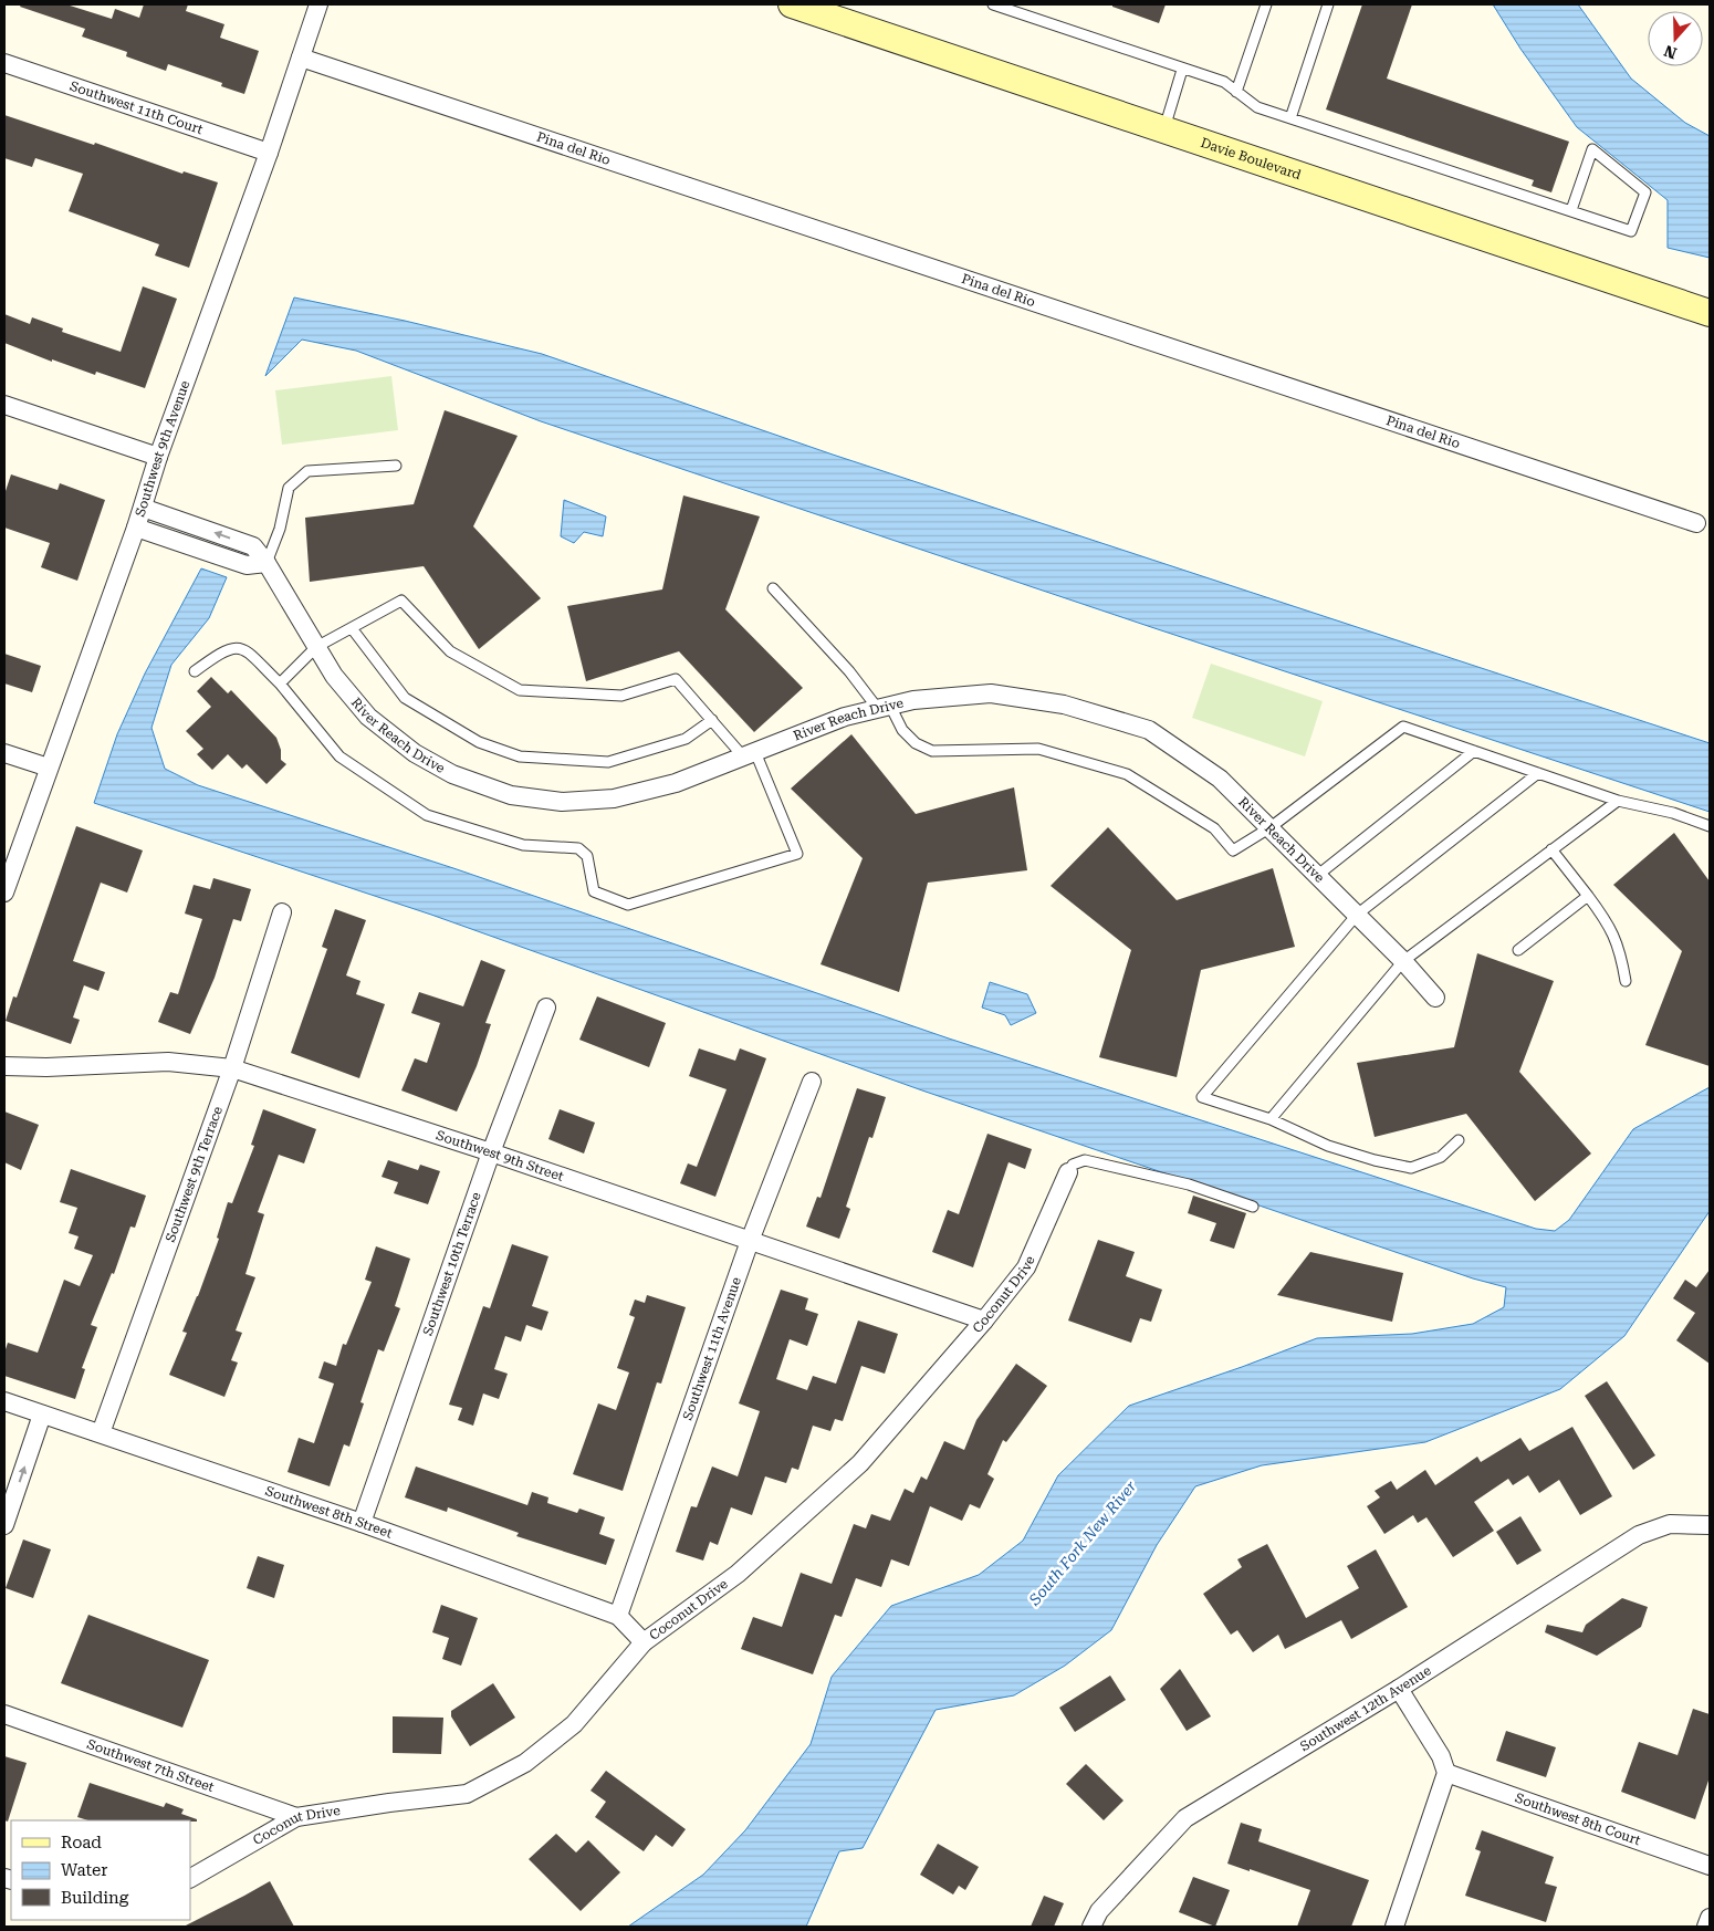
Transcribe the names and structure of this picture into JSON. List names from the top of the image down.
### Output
{
  "streets": {
    "main road": ["Davie Boulevard"],
    "street": [
      "Southwest 11th Court",
      "Pina del Rio",
      "Southwest 9th Avenue",
      "River Reach Drive",
      "Southwest 9th Street",
      "Southwest 9th Terrace",
      "Southwest 10th Terrace",
      "Coconut Drive",
      "Southwest 11th Avenue",
      "Southwest 8th Street",
      "Southwest 12th Avenue",
      "Southwest 7th Street",
      "Southwest 8th Court"
    ]
  },
  "crossings": [
    ["Southwest 11th Court", "Southwest 9th Avenue"],
    ["Pina del Rio", "Southwest 9th Avenue"],
    ["Southwest 9th Avenue", "River Reach Drive"],
    ["Southwest 9th Street", "Southwest 9th Terrace"],
    ["Southwest 9th Street", "Southwest 10th Terrace"],
    ["Southwest 9th Street", "Coconut Drive"],
    ["Southwest 9th Street", "Southwest 11th Avenue"],
    ["Southwest 9th Terrace", "Southwest 8th Street"],
    ["Southwest 10th Terrace", "Southwest 8th Street"],
    ["Coconut Drive", "Southwest 8th Street"],
    ["Coconut Drive", "Southwest 7th Street"],
    ["Southwest 11th Avenue", "Southwest 8th Street"]
  ],
  "water": ["South Fork New River"],
  "legend": ["Road", "Water", "Building"],
  "north": "bottom"
}
